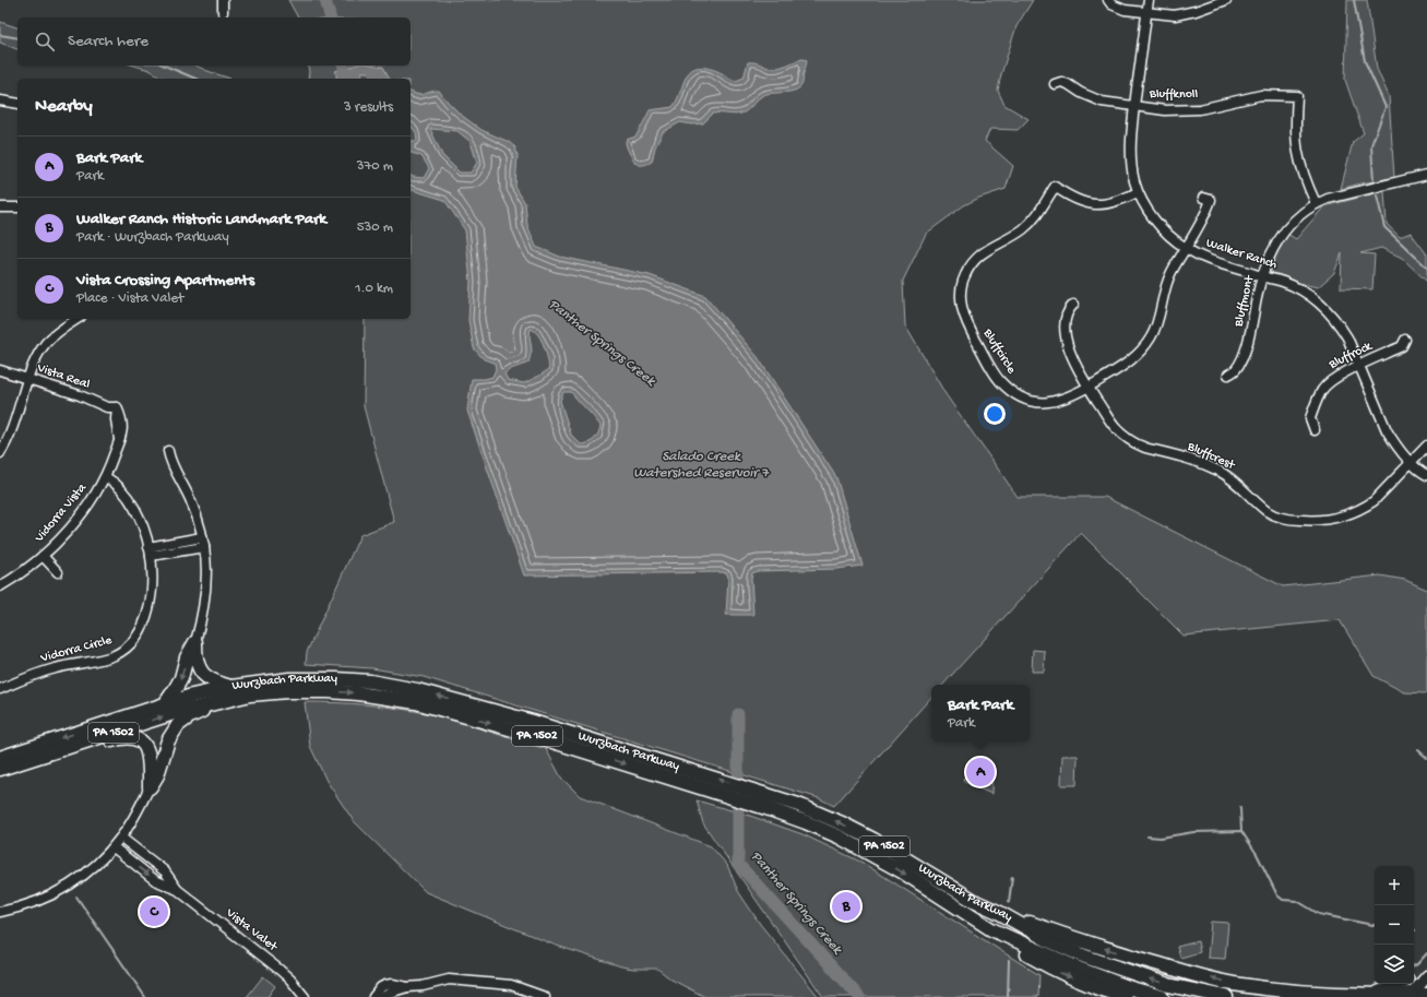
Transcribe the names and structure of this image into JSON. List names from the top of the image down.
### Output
{
  "streets": {
    "highway": ["Wurzbach Parkway", "PA 1502"],
    "street": [
      "Bluffknoll",
      "Walker Ranch",
      "Bluffmont",
      "Bluffcircle",
      "Bluffrock",
      "Vista Real",
      "Bluffcrest",
      "Vidorra Vista",
      "Vidorra Circle",
      "Vista Valet"
    ]
  },
  "crossings": [
    ["Bluffknoll", "Walker Ranch"],
    ["Bluffknoll", "Bluffmont"],
    ["Walker Ranch", "Bluffmont"],
    ["Walker Ranch", "Bluffcircle"],
    ["Walker Ranch", "Bluffrock"],
    ["Walker Ranch", "Bluffcrest"],
    ["Bluffcircle", "Bluffcrest"],
    ["Vista Real", "Vidorra Vista"],
    ["Vidorra Vista", "Vidorra Circle"]
  ],
  "water": ["Panther Springs Creek", "Salado Creek Watershed Reservoir 7"],
  "page": {
    "search": "Search here",
    "heading": ["Nearby", "3 results"],
    "list": [
      {
        "mark": "A",
        "name": "Bark Park",
        "note": "Park",
        "value": "370 m"
      },
      {
        "mark": "B",
        "name": "Walker Ranch Historic Landmark Park",
        "note": "Park · Wurzbach Parkway",
        "value": "530 m"
      },
      {
        "mark": "C",
        "name": "Vista Crossing Apartments",
        "note": "Place · Vista Valet",
        "value": "1.0 km"
      }
    ],
    "popup": ["Bark Park", "Park"],
    "pins": ["A", "B", "C"],
    "map_buttons": ["+", "−"]
  }
}
